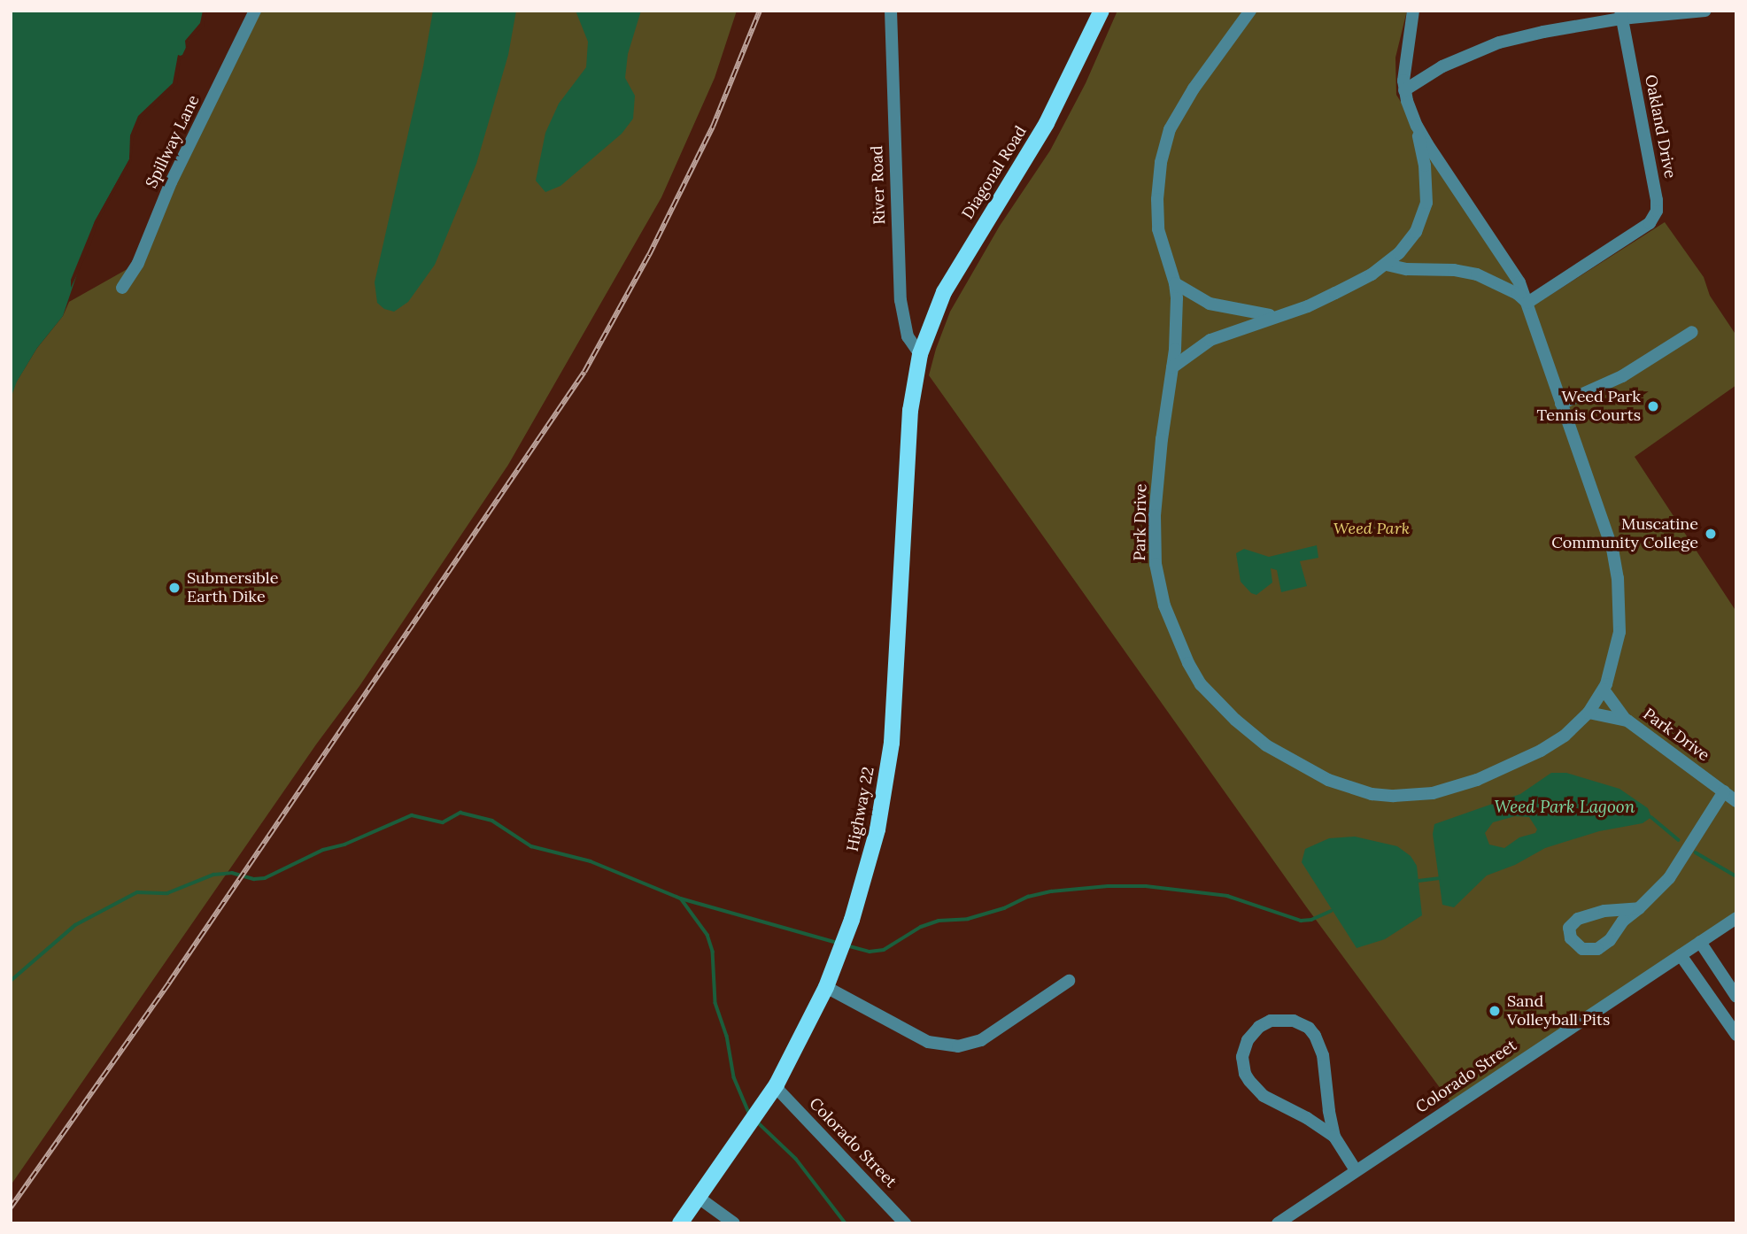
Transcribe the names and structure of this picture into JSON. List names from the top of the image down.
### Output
{
  "streets": {
    "main road": ["Diagonal Road", "Highway 22"],
    "street": [
      "Oakland Drive",
      "Spillway Lane",
      "River Road",
      "Park Drive",
      "Colorado Street"
    ]
  },
  "crossings": [
    ["Oakland Drive", "Park Drive"],
    ["Diagonal Road", "River Road"],
    ["Diagonal Road", "Highway 22"],
    ["River Road", "Highway 22"],
    ["Highway 22", "Colorado Street"]
  ],
  "water": ["Weed Park Lagoon"],
  "parks": ["Weed Park"],
  "places": [
    "Weed Park Tennis Courts",
    "Muscatine Community College",
    "Submersible Earth Dike",
    "Sand Volleyball Pits"
  ]
}
